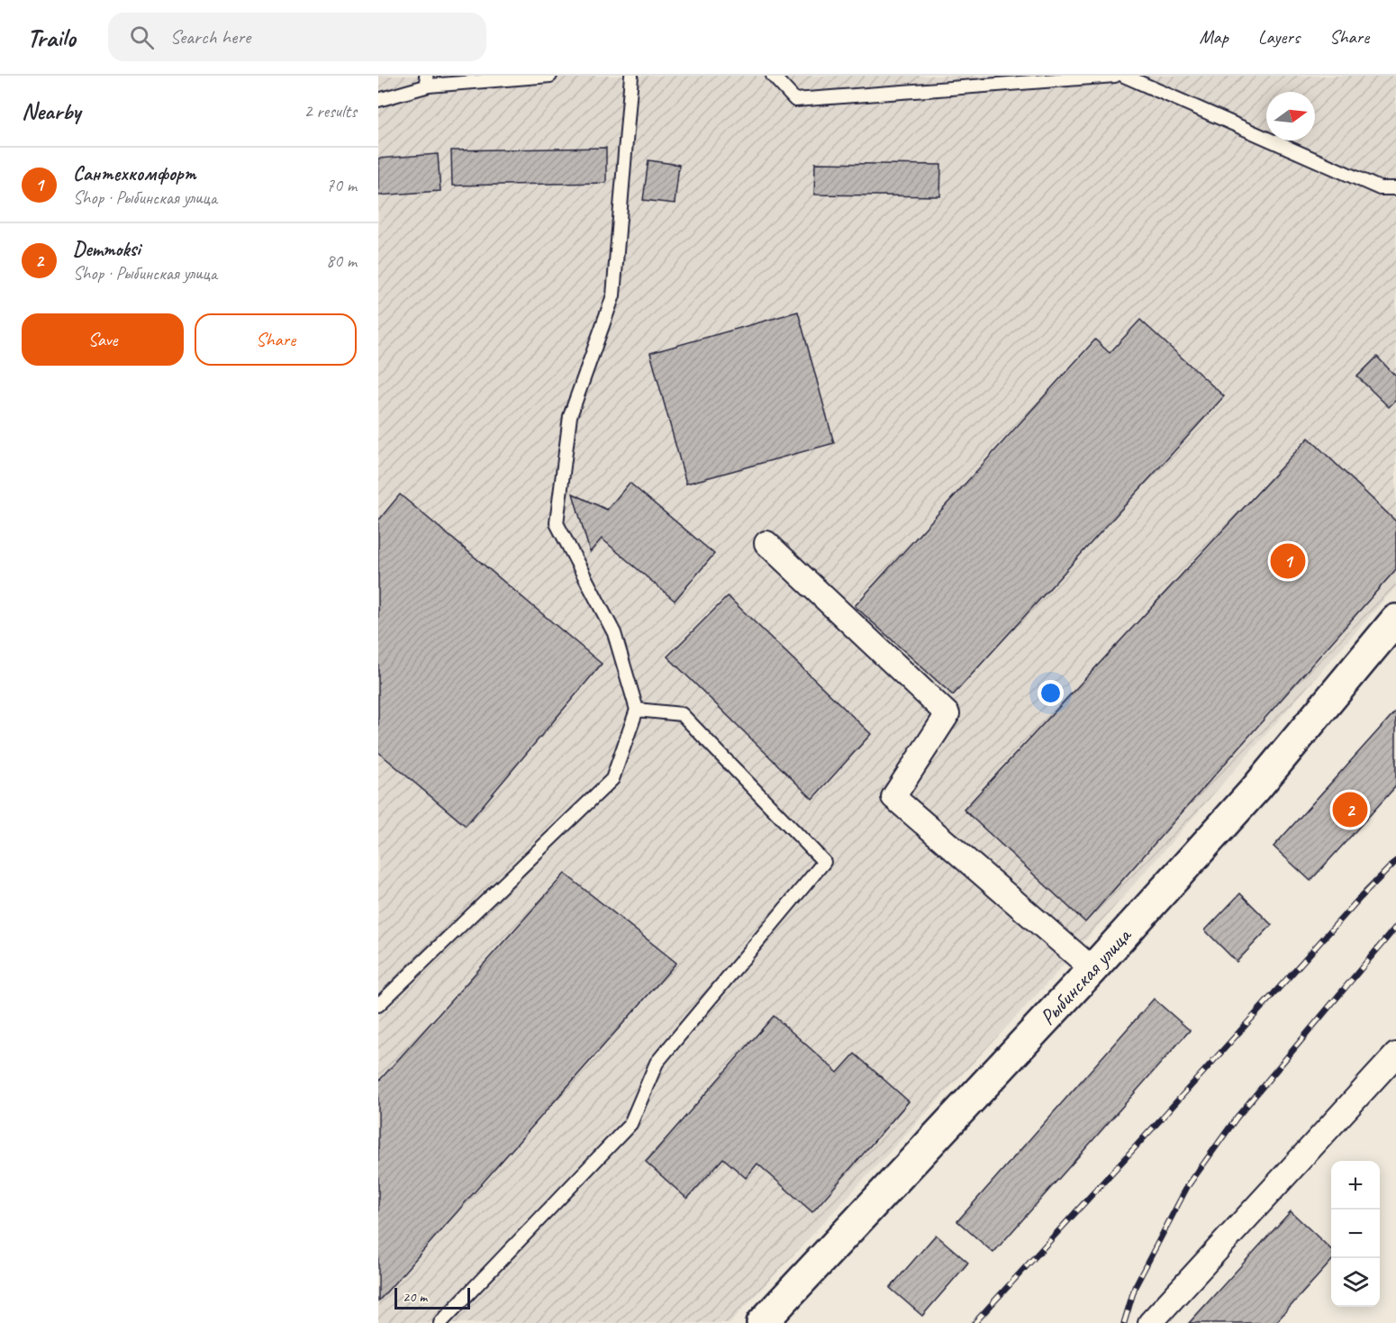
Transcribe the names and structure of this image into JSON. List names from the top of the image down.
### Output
{
  "streets": {
    "main road": ["Рыбинская улица"]
  },
  "scale_bar": "20 m",
  "north": "right",
  "page": {
    "header": "Trailo",
    "search": "Search here",
    "nav": ["Map", "Layers", "Share"],
    "heading": ["Nearby", "2 results"],
    "list": [
      {
        "mark": "1",
        "name": "Сантехкомфорт",
        "note": "Shop · Рыбинская улица",
        "value": "70 m"
      },
      {
        "mark": "2",
        "name": "Demmoksi",
        "note": "Shop · Рыбинская улица",
        "value": "80 m"
      }
    ],
    "buttons": ["Save", "Share"],
    "pins": ["1", "2"],
    "map_buttons": ["+", "−"],
    "scale": "20 m"
  }
}
